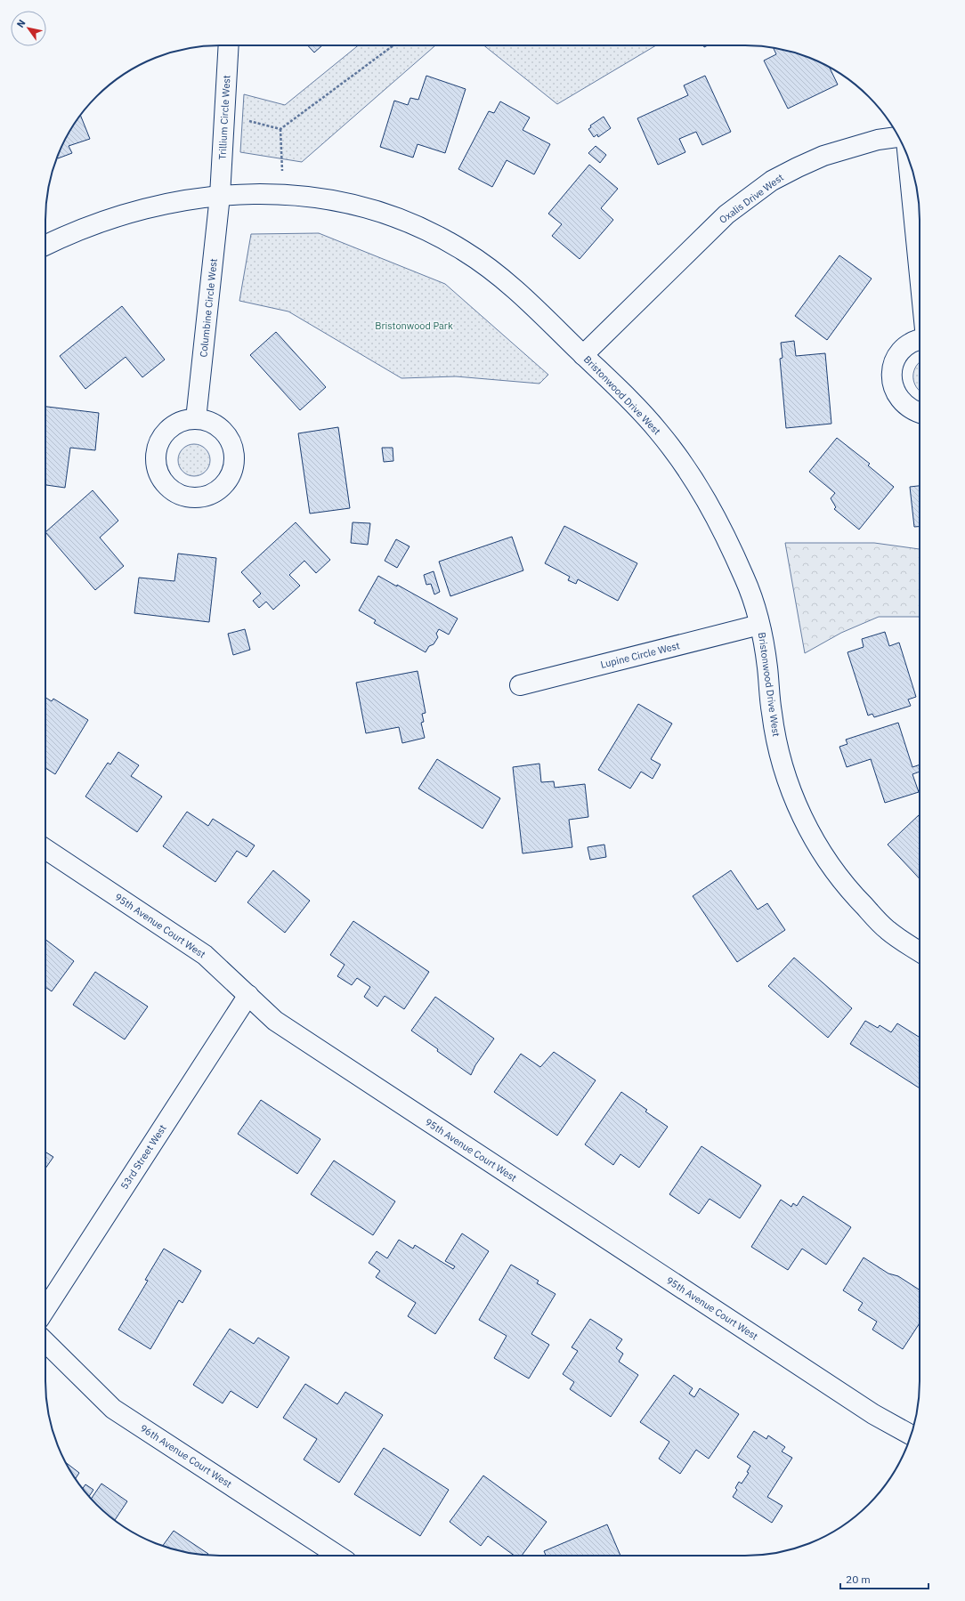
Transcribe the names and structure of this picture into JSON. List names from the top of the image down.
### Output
{
  "streets": {
    "street": [
      "Trillium Circle West",
      "Oxalis Drive West",
      "Columbine Circle West",
      "Bristonwood Drive West",
      "Lupine Circle West",
      "95th Avenue Court West",
      "53rd Street West",
      "96th Avenue Court West"
    ]
  },
  "crossings": [
    ["Trillium Circle West", "Columbine Circle West"],
    ["Trillium Circle West", "Bristonwood Drive West"],
    ["Oxalis Drive West", "Bristonwood Drive West"],
    ["Columbine Circle West", "Bristonwood Drive West"],
    ["Bristonwood Drive West", "Lupine Circle West"],
    ["95th Avenue Court West", "53rd Street West"]
  ],
  "parks": ["Bristonwood Park"],
  "scale_bar": "20 m",
  "north": "top left"
}
